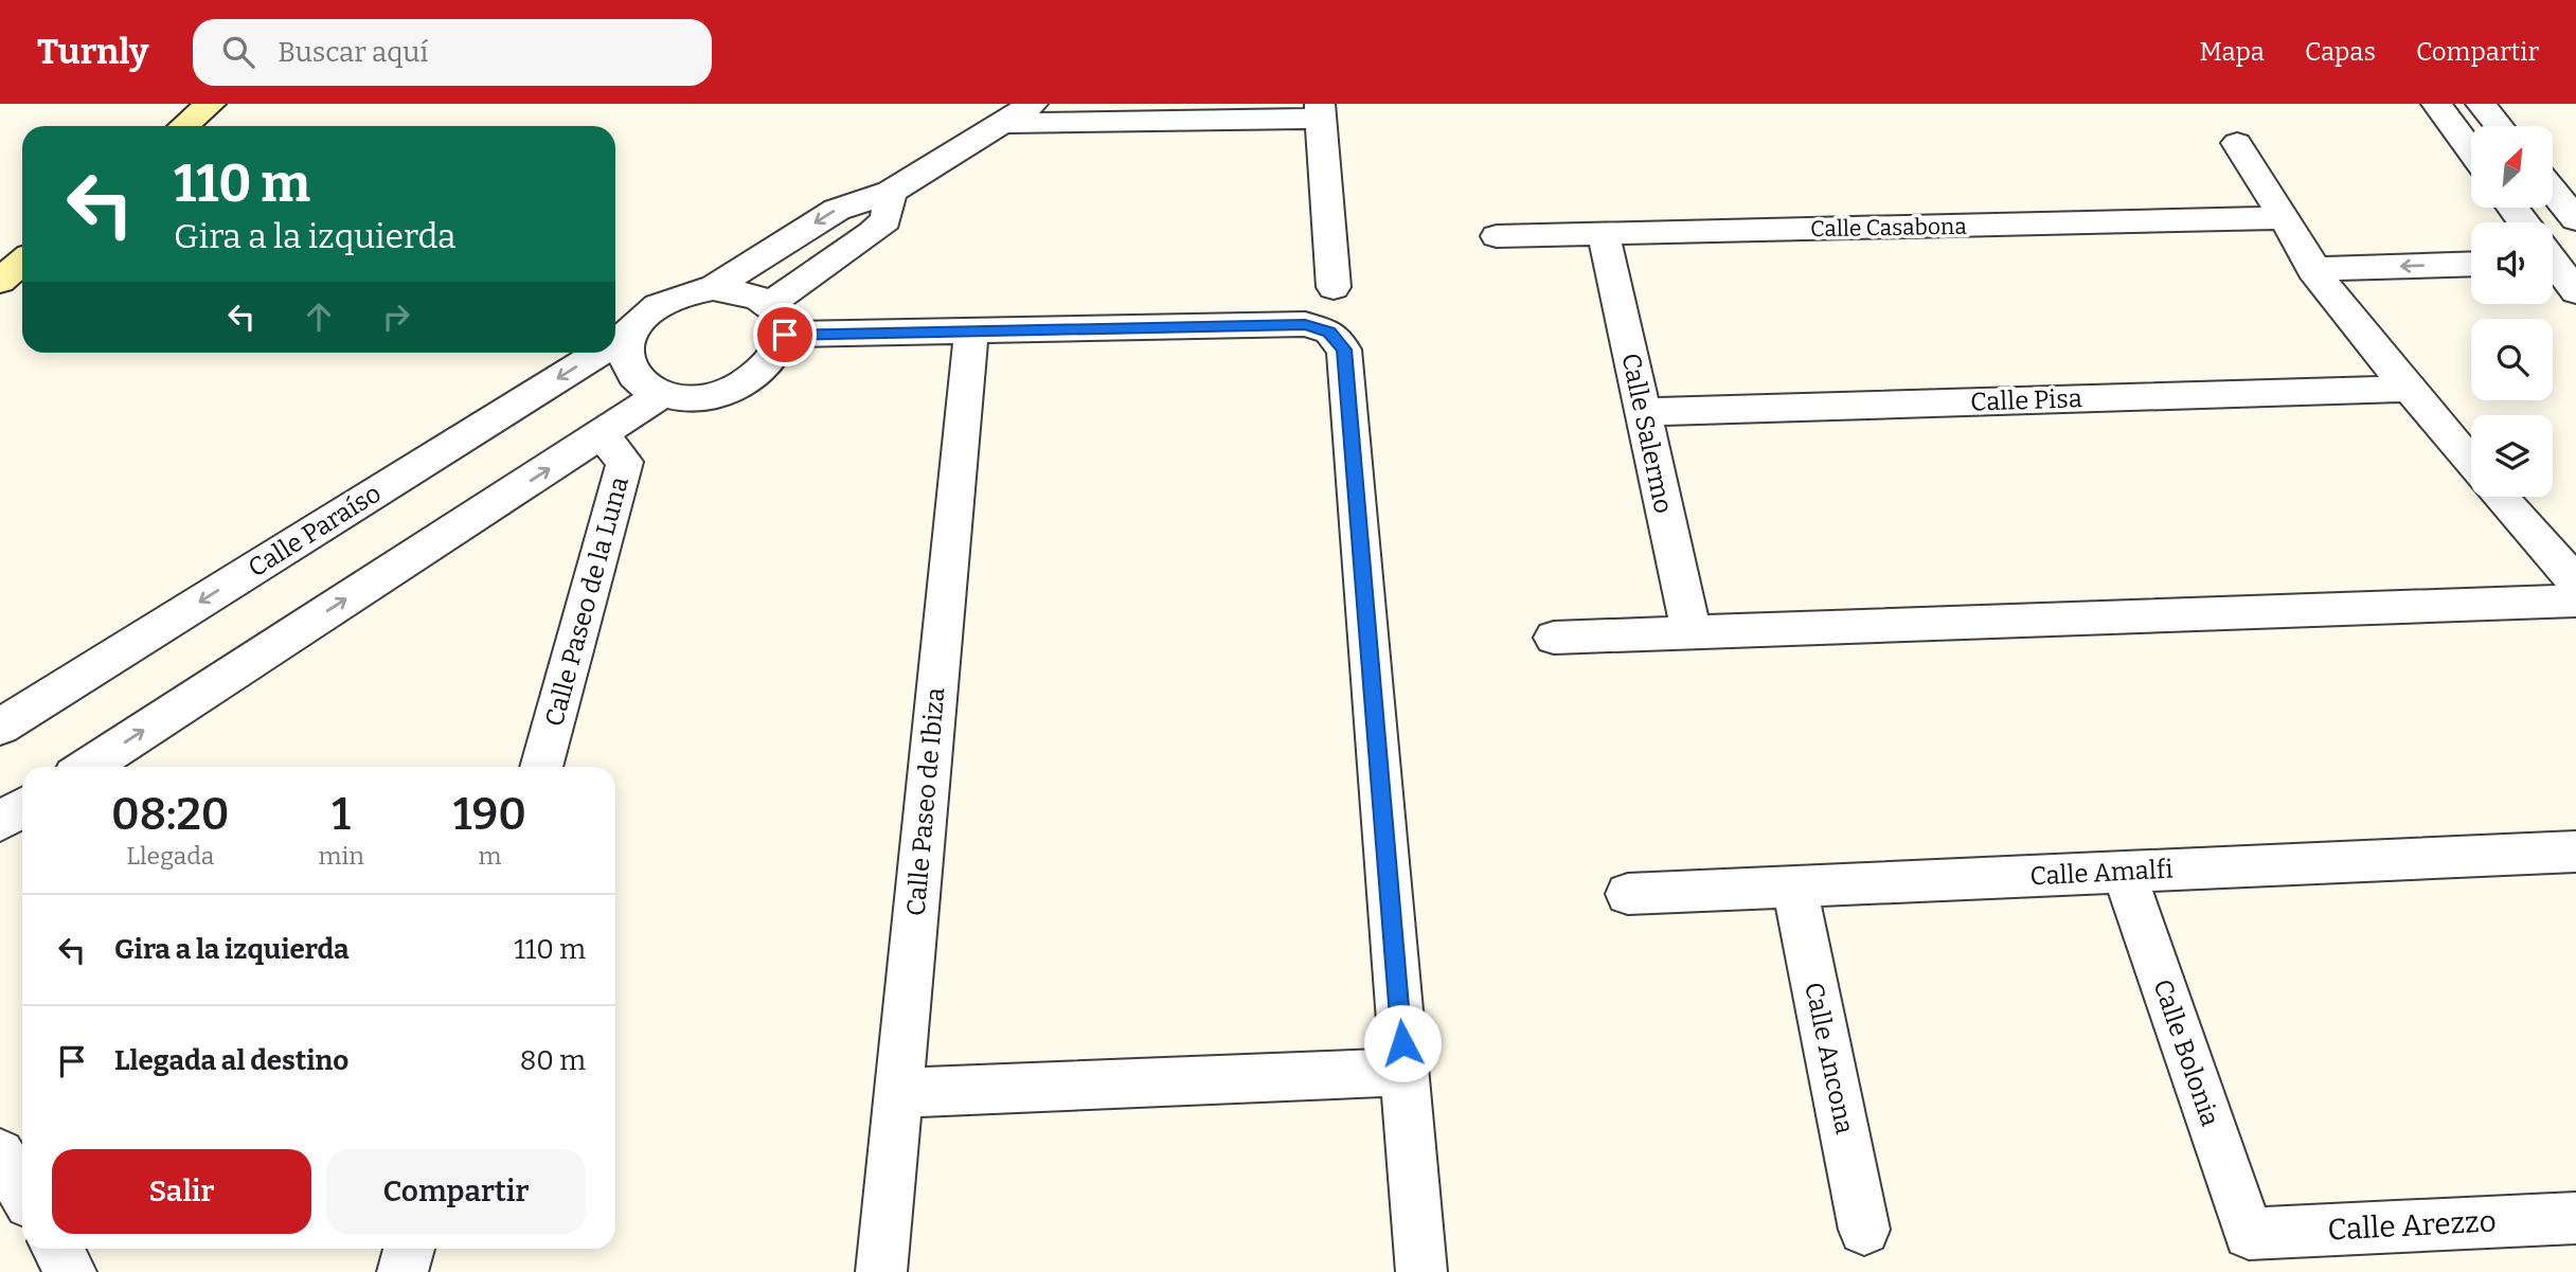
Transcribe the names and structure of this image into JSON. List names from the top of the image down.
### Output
{
  "streets": {
    "street": [
      "Calle Casabona",
      "Calle Pisa",
      "Calle Salermo",
      "Calle Paraíso",
      "Calle Paseo de la Luna",
      "Calle Paseo de Ibiza",
      "Calle Amalfi",
      "Calle Bolonia",
      "Calle Ancona",
      "Calle Arezzo"
    ]
  },
  "crossings": [
    ["Calle Casabona", "Calle Salermo"],
    ["Calle Pisa", "Calle Salermo"],
    ["Calle Amalfi", "Calle Bolonia"],
    ["Calle Amalfi", "Calle Ancona"],
    ["Calle Bolonia", "Calle Arezzo"]
  ],
  "north": "top right",
  "page": {
    "header": "Turnly",
    "search": "Buscar aquí",
    "nav": ["Mapa", "Capas", "Compartir"],
    "turn": ["110 m", "Gira a la izquierda"],
    "eta": [
      "08:20",
      "Llegada",
      "1",
      "min",
      "190",
      "m"
    ],
    "list": [
      {
        "name": "Gira a la izquierda",
        "value": "110 m"
      },
      {
        "name": "Llegada al destino",
        "value": "80 m"
      }
    ],
    "buttons": ["Salir", "Compartir"]
  }
}
